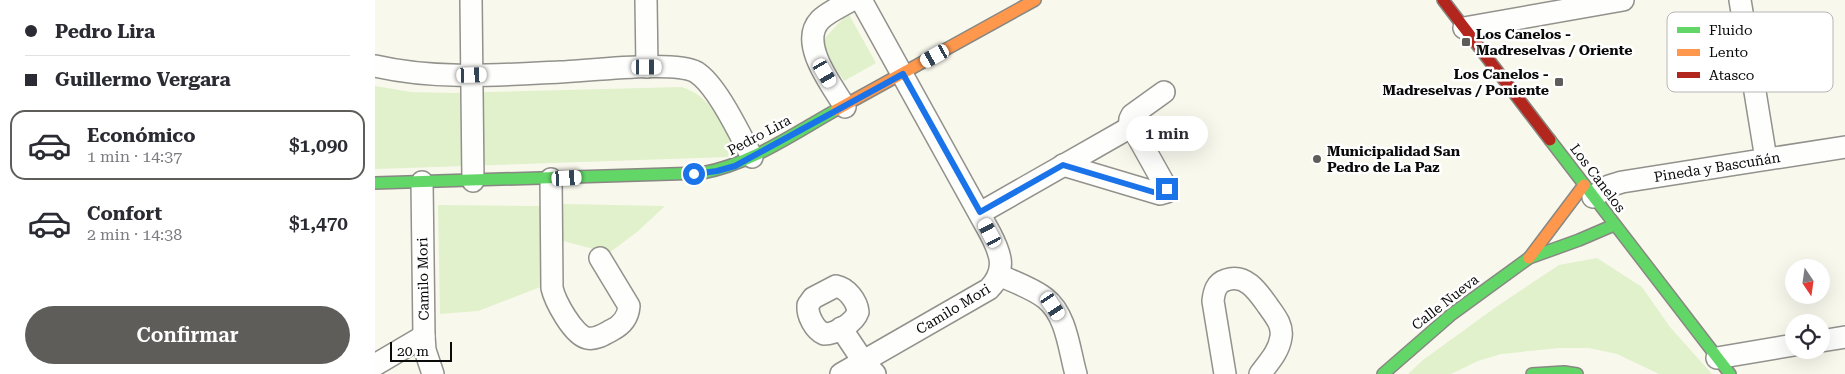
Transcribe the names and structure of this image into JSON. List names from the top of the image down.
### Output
{
  "streets": {
    "main road": ["Pedro Lira", "Los Canelos", "Calle Nueva"],
    "street": ["Pineda y Bascuñán", "Camilo Mori"]
  },
  "crossings": [
    ["Pedro Lira", "Camilo Mori"],
    ["Pineda y Bascuñán", "Los Canelos"],
    ["Pineda y Bascuñán", "Calle Nueva"],
    ["Los Canelos", "Calle Nueva"]
  ],
  "places": {
    "transit": ["Los Canelos - Madreselvas / Oriente", "Los Canelos - Madreselvas / Poniente"],
    "other": ["Municipalidad San Pedro de La Paz"]
  },
  "legend": ["Fluido", "Lento", "Atasco"],
  "scale_bar": "20 m",
  "north": "bottom",
  "page": {
    "banner": ["Pedro Lira", "Guillermo Vergara"],
    "list": [
      {
        "name": "Económico",
        "note": "1 min · 14:37",
        "value": "$1,090"
      },
      {
        "name": "Confort",
        "note": "2 min · 14:38",
        "value": "$1,470"
      }
    ],
    "bubble": "1 min",
    "buttons": "Confirmar",
    "scale": "20 m"
  }
}
